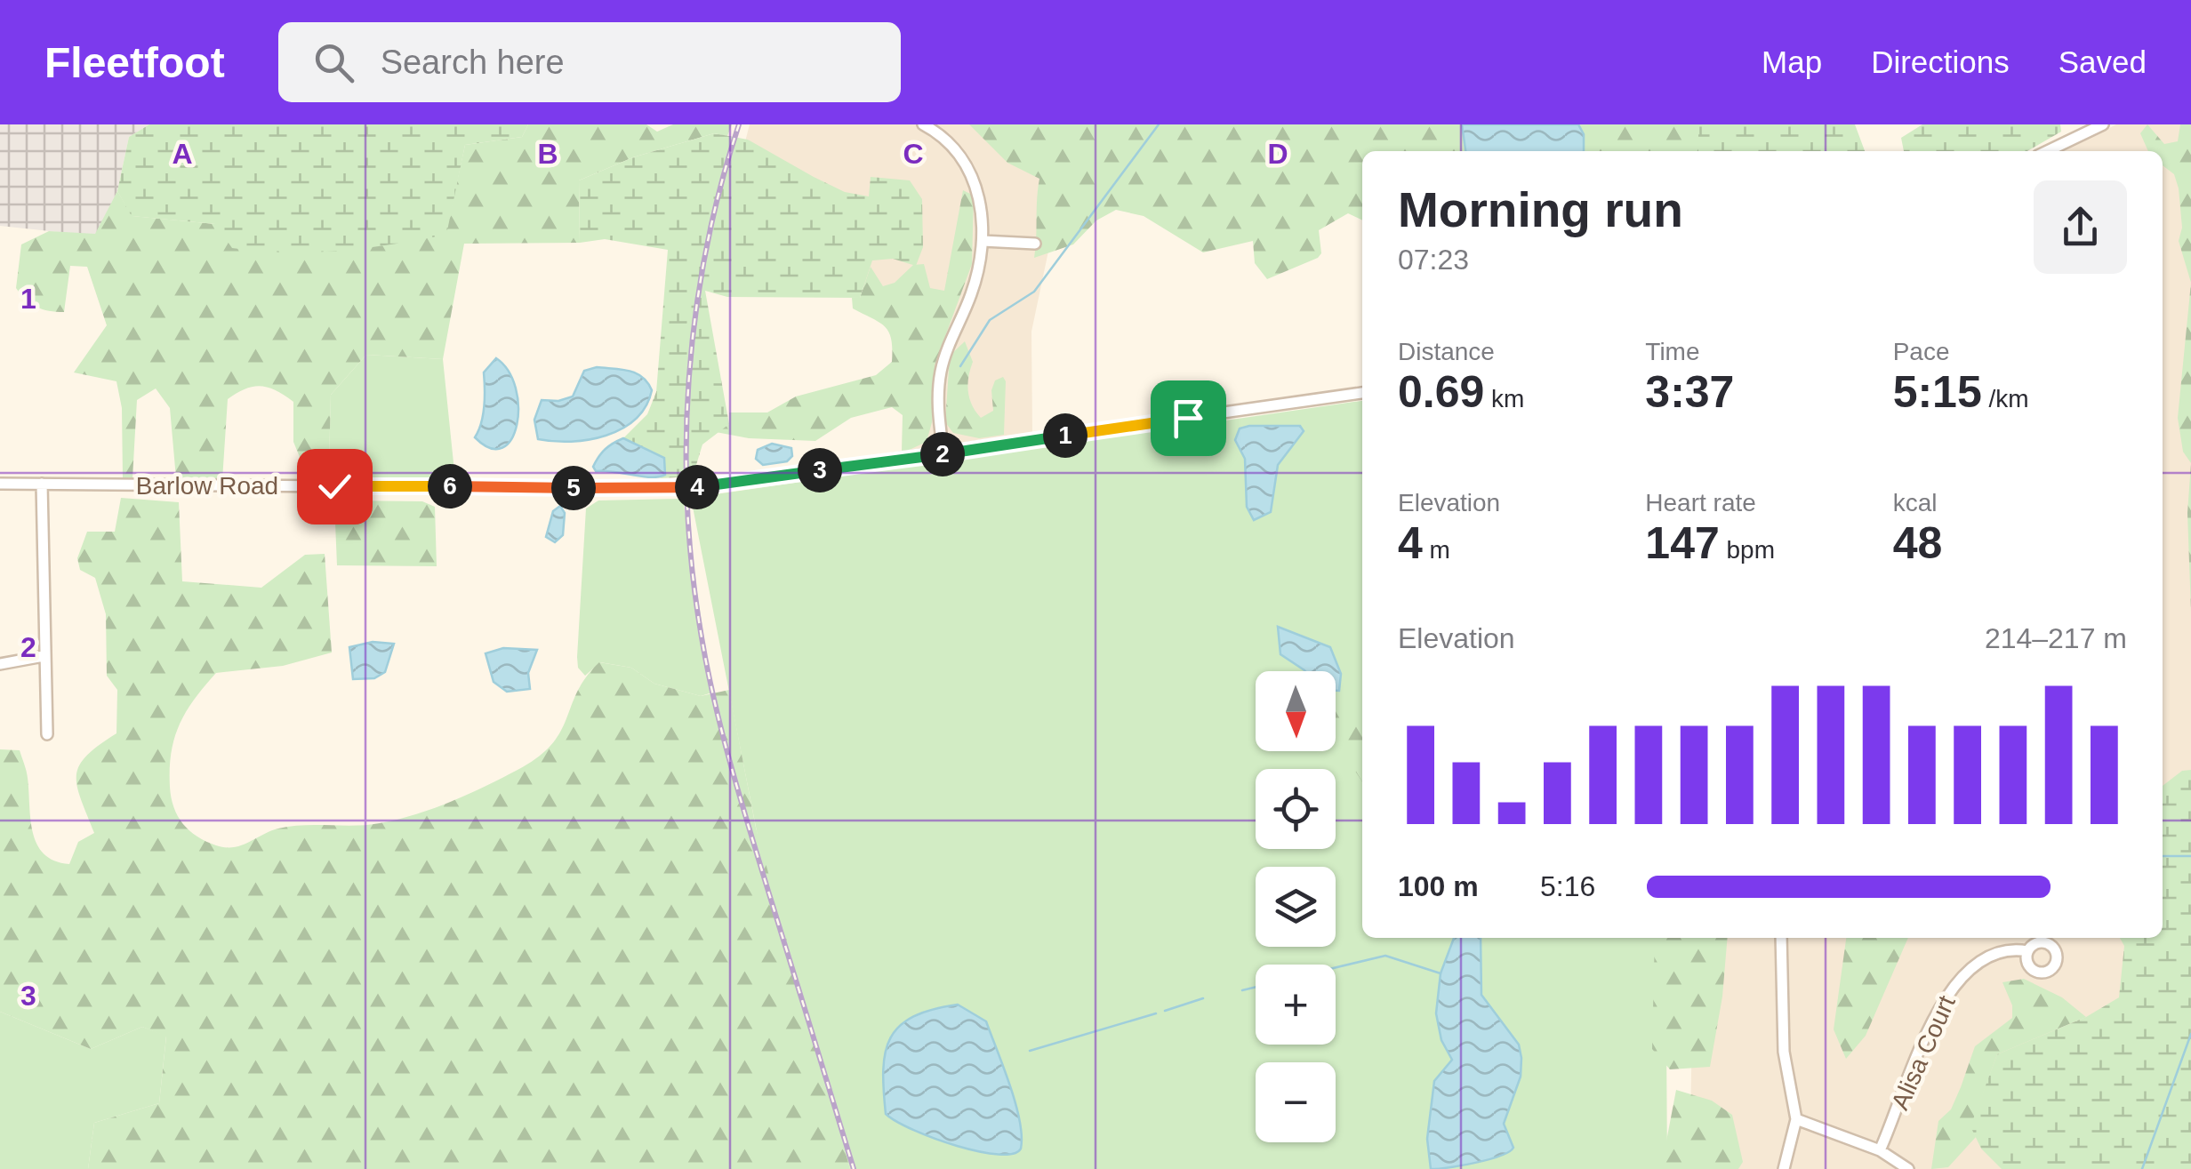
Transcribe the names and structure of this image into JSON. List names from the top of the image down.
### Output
{
  "streets": {
    "street": ["Barlow Road", "Alisa Court"]
  },
  "north": "bottom",
  "page": {
    "header": "Fleetfoot",
    "search": "Search here",
    "nav": ["Map", "Directions", "Saved"],
    "heading": ["Morning run", "07:23"],
    "stats": [
      ["Distance", "0.69 km"],
      ["Time", "3:37"],
      ["Pace", "5:15 /km"],
      ["Elevation", "4 m"],
      ["Heart rate", "147 bpm"],
      ["kcal", "48"]
    ],
    "pins": [
      "1",
      "2",
      "3",
      "6",
      "4",
      "5"
    ],
    "chart": ["Elevation", "214–217 m"],
    "map_buttons": ["+", "−"],
    "list": [
      {
        "name": "100 m",
        "note": "5:16"
      }
    ]
  },
  "grid": {
    "columns": [
      "A",
      "B",
      "C",
      "D"
    ],
    "rows": ["1", "2", "3"]
  }
}
